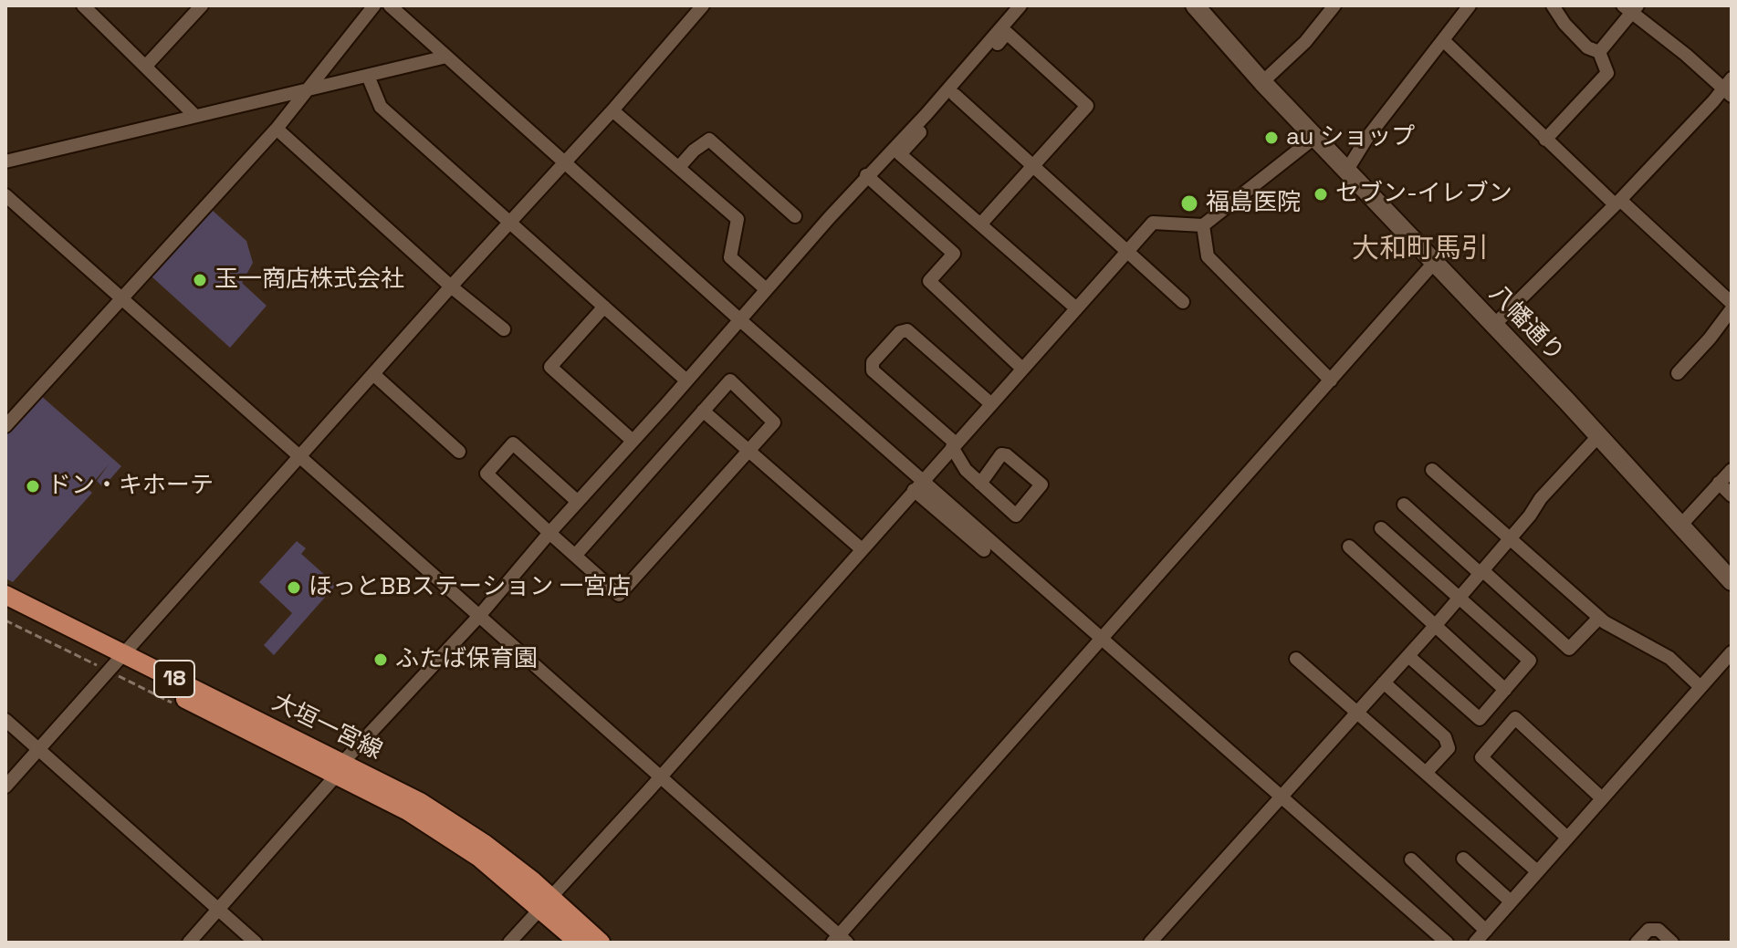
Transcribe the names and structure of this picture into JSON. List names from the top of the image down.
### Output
{
  "streets": {
    "main road": ["18", "大垣一宮線"],
    "street": ["八幡通り"]
  },
  "districts": ["大和町馬引"],
  "places": [
    "au ショップ",
    "セブン-イレブン",
    "福島医院",
    "玉一商店株式会社",
    "ドン・キホーテ",
    "ほっとBBステーション 一宮店",
    "ふたば保育園"
  ]
}
